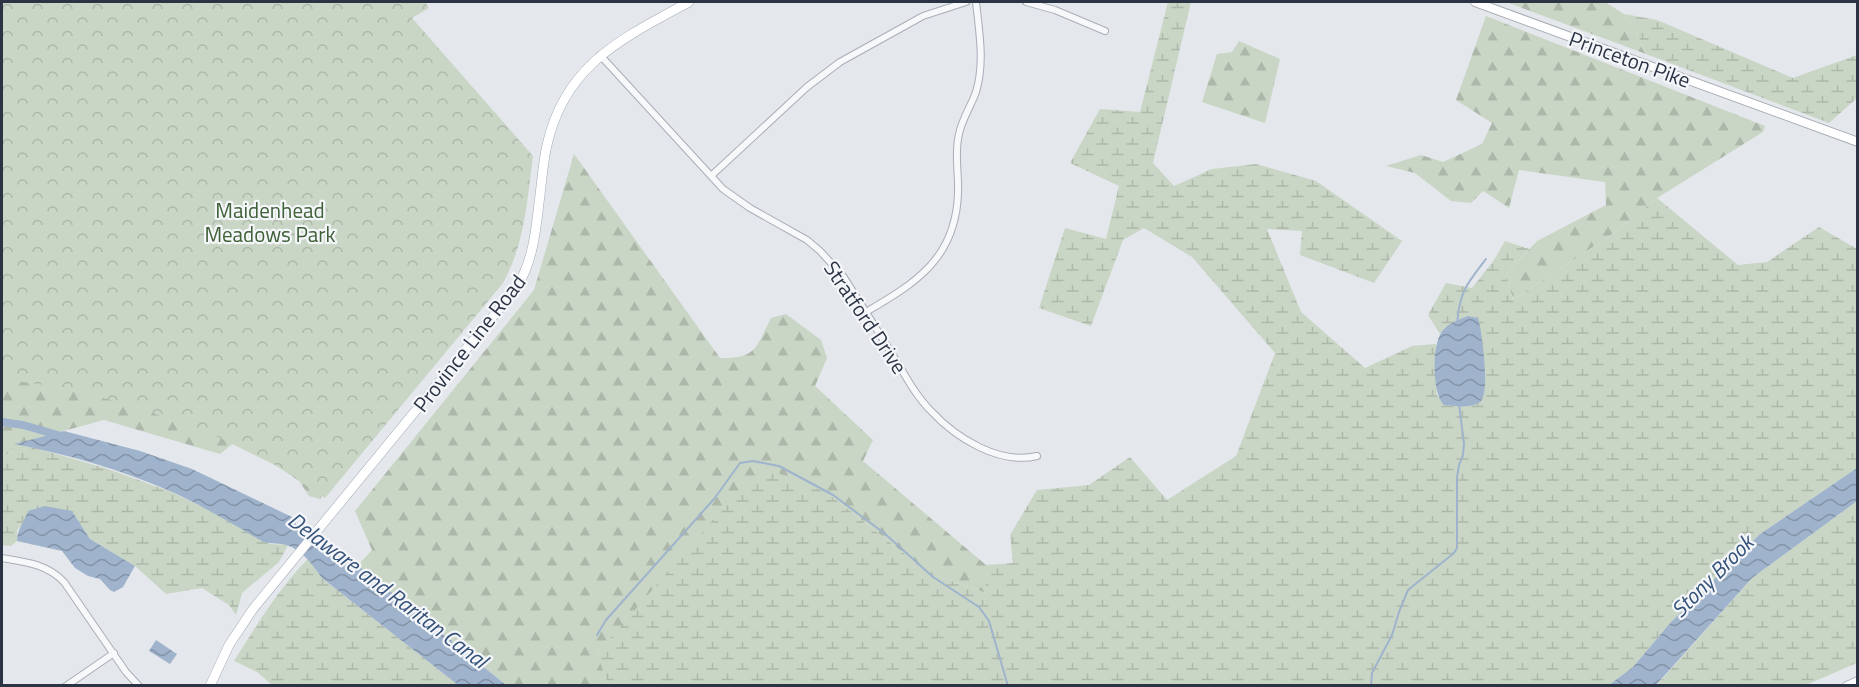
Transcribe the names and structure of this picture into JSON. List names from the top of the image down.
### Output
{
  "streets": {
    "main road": ["Princeton Pike", "Province Line Road"],
    "street": ["Stratford Drive"]
  },
  "crossings": [
    ["Stratford Drive", "Province Line Road"]
  ],
  "water": ["Stony Brook", "Delaware and Raritan Canal"],
  "parks": ["Maidenhead Meadows Park"]
}
